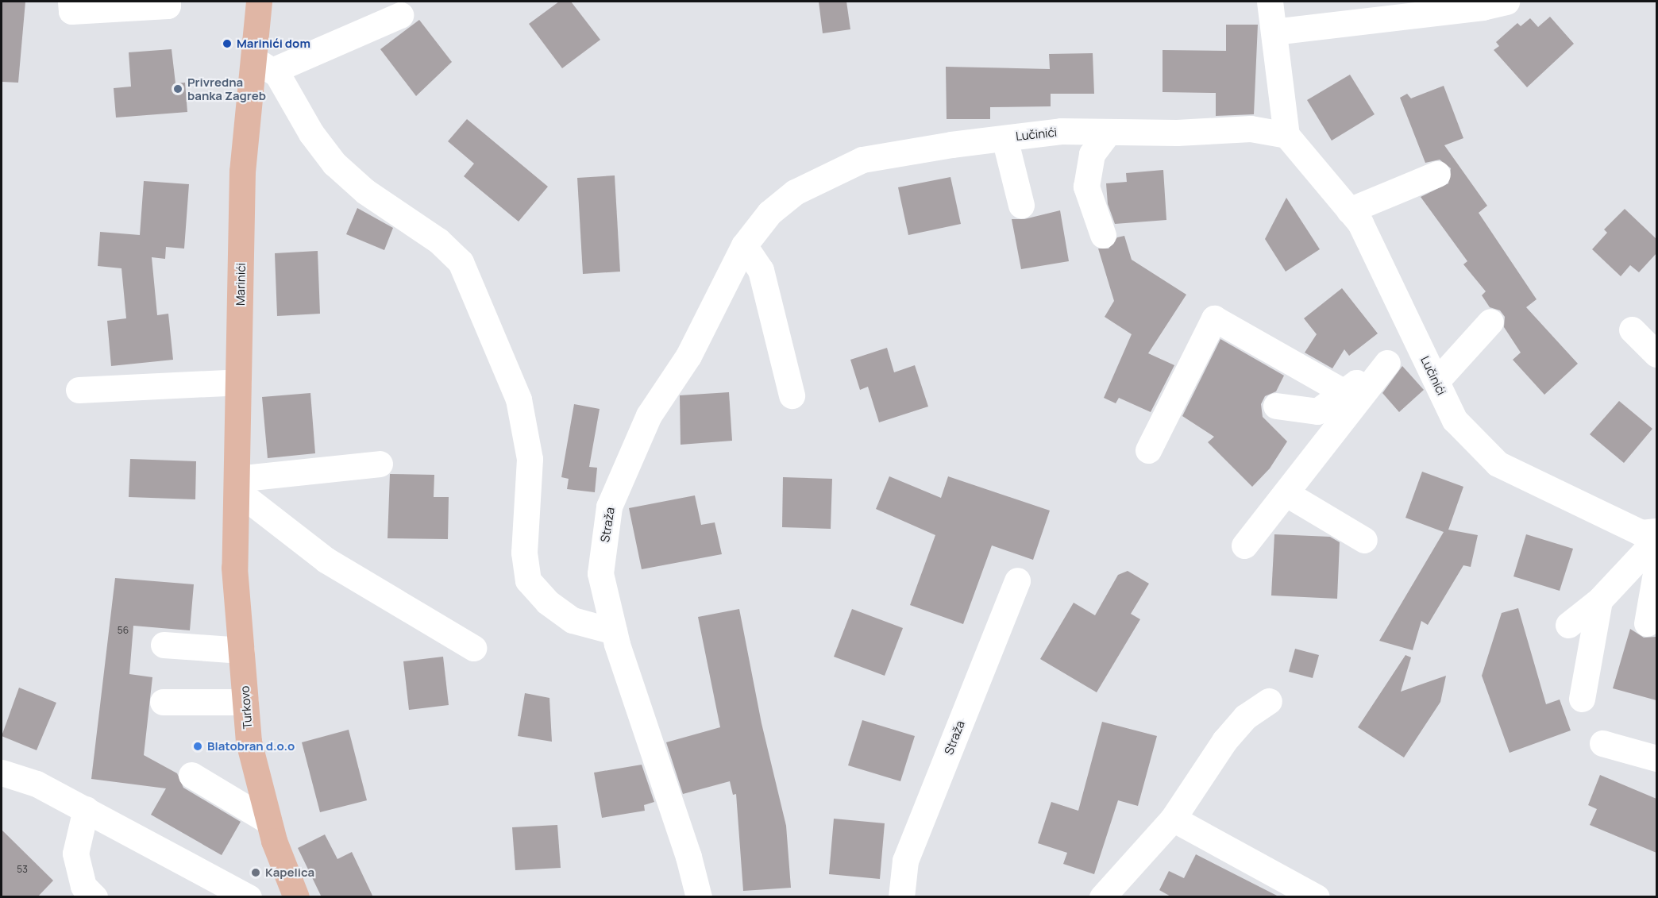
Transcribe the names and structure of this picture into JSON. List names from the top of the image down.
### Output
{
  "streets": {
    "main road": ["Marinići", "Turkovo"],
    "street": ["Lučinići", "Straža"]
  },
  "crossings": [
    ["Lučinići", "Straža"],
    ["Marinići", "Turkovo"]
  ],
  "places": [
    "Marinići dom",
    "Privredna banka Zagreb",
    "Blatobran d.o.o",
    "Kapelica"
  ],
  "house_numbers": ["56", "53"]
}
